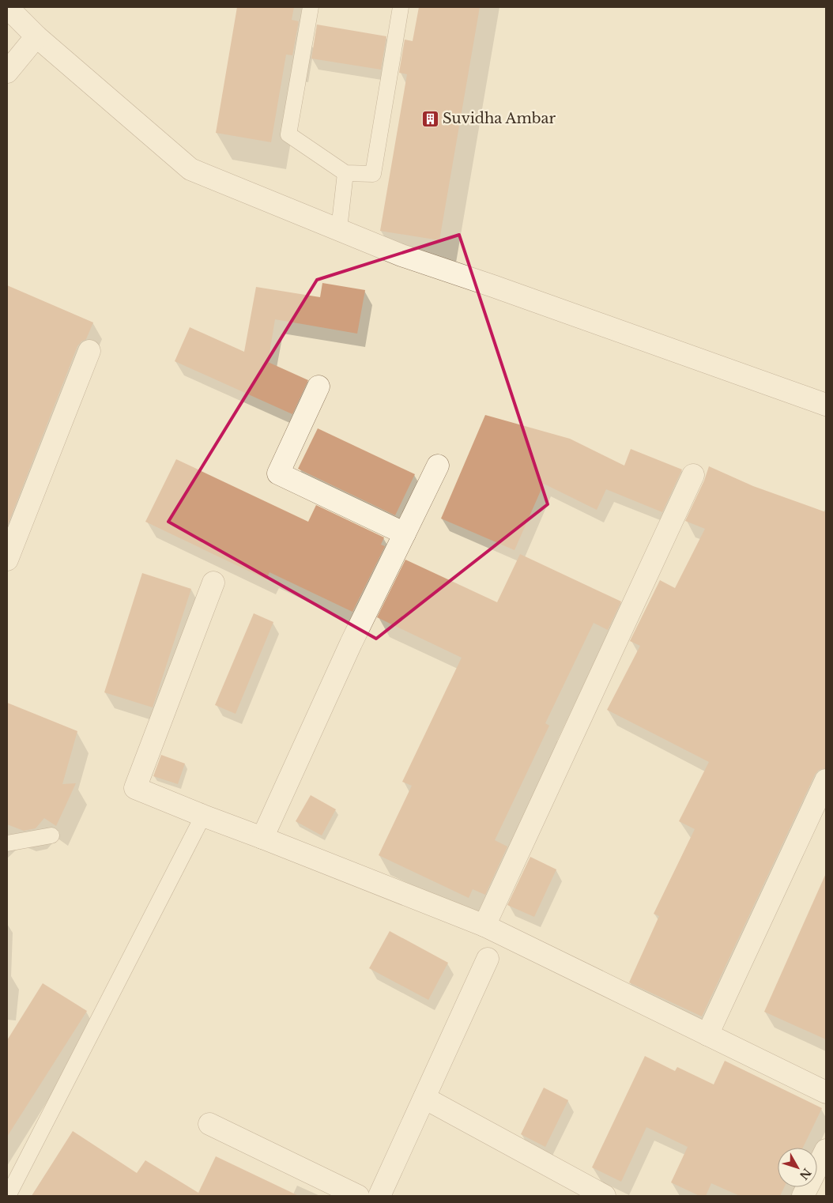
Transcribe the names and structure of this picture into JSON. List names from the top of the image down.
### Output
{
  "places": {
    "building": ["Suvidha Ambar"]
  },
  "north": "bottom right"
}
